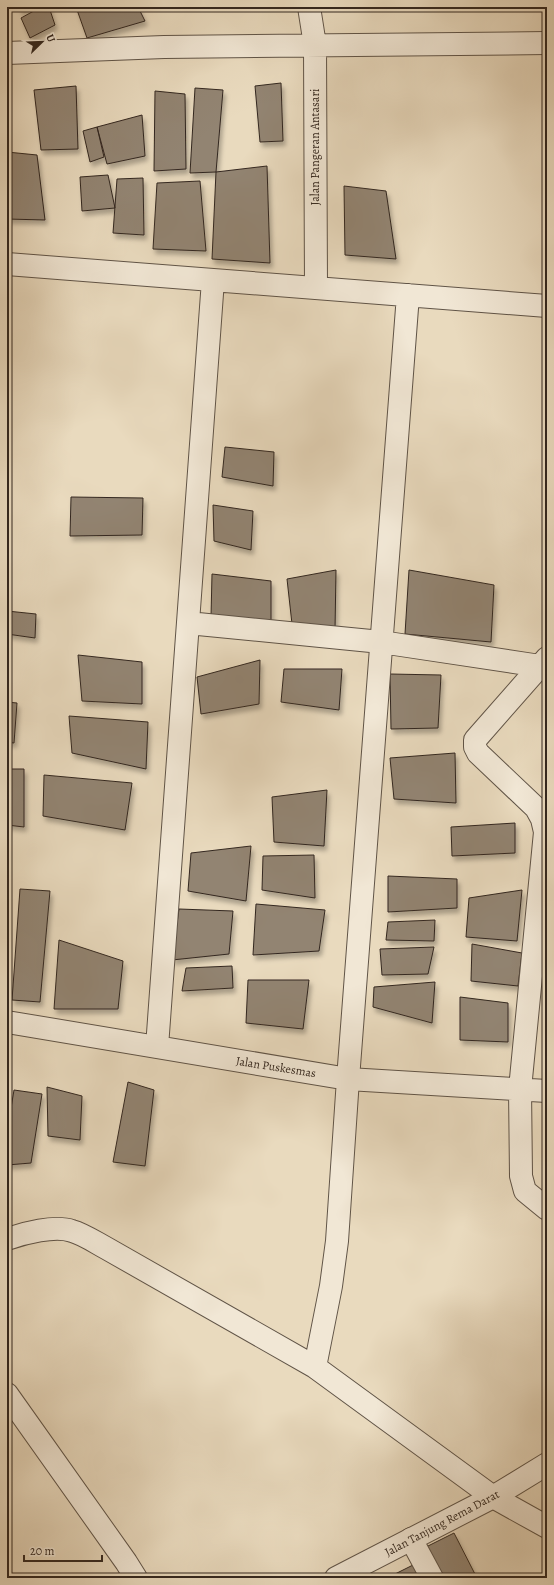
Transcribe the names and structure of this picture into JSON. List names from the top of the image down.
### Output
{
  "streets": {
    "street": ["Jalan Pangeran Antasari", "Jalan Puskesmas", "Jalan Tanjung Rema Darat"]
  },
  "scale_bar": "20 m",
  "north": "top right"
}
